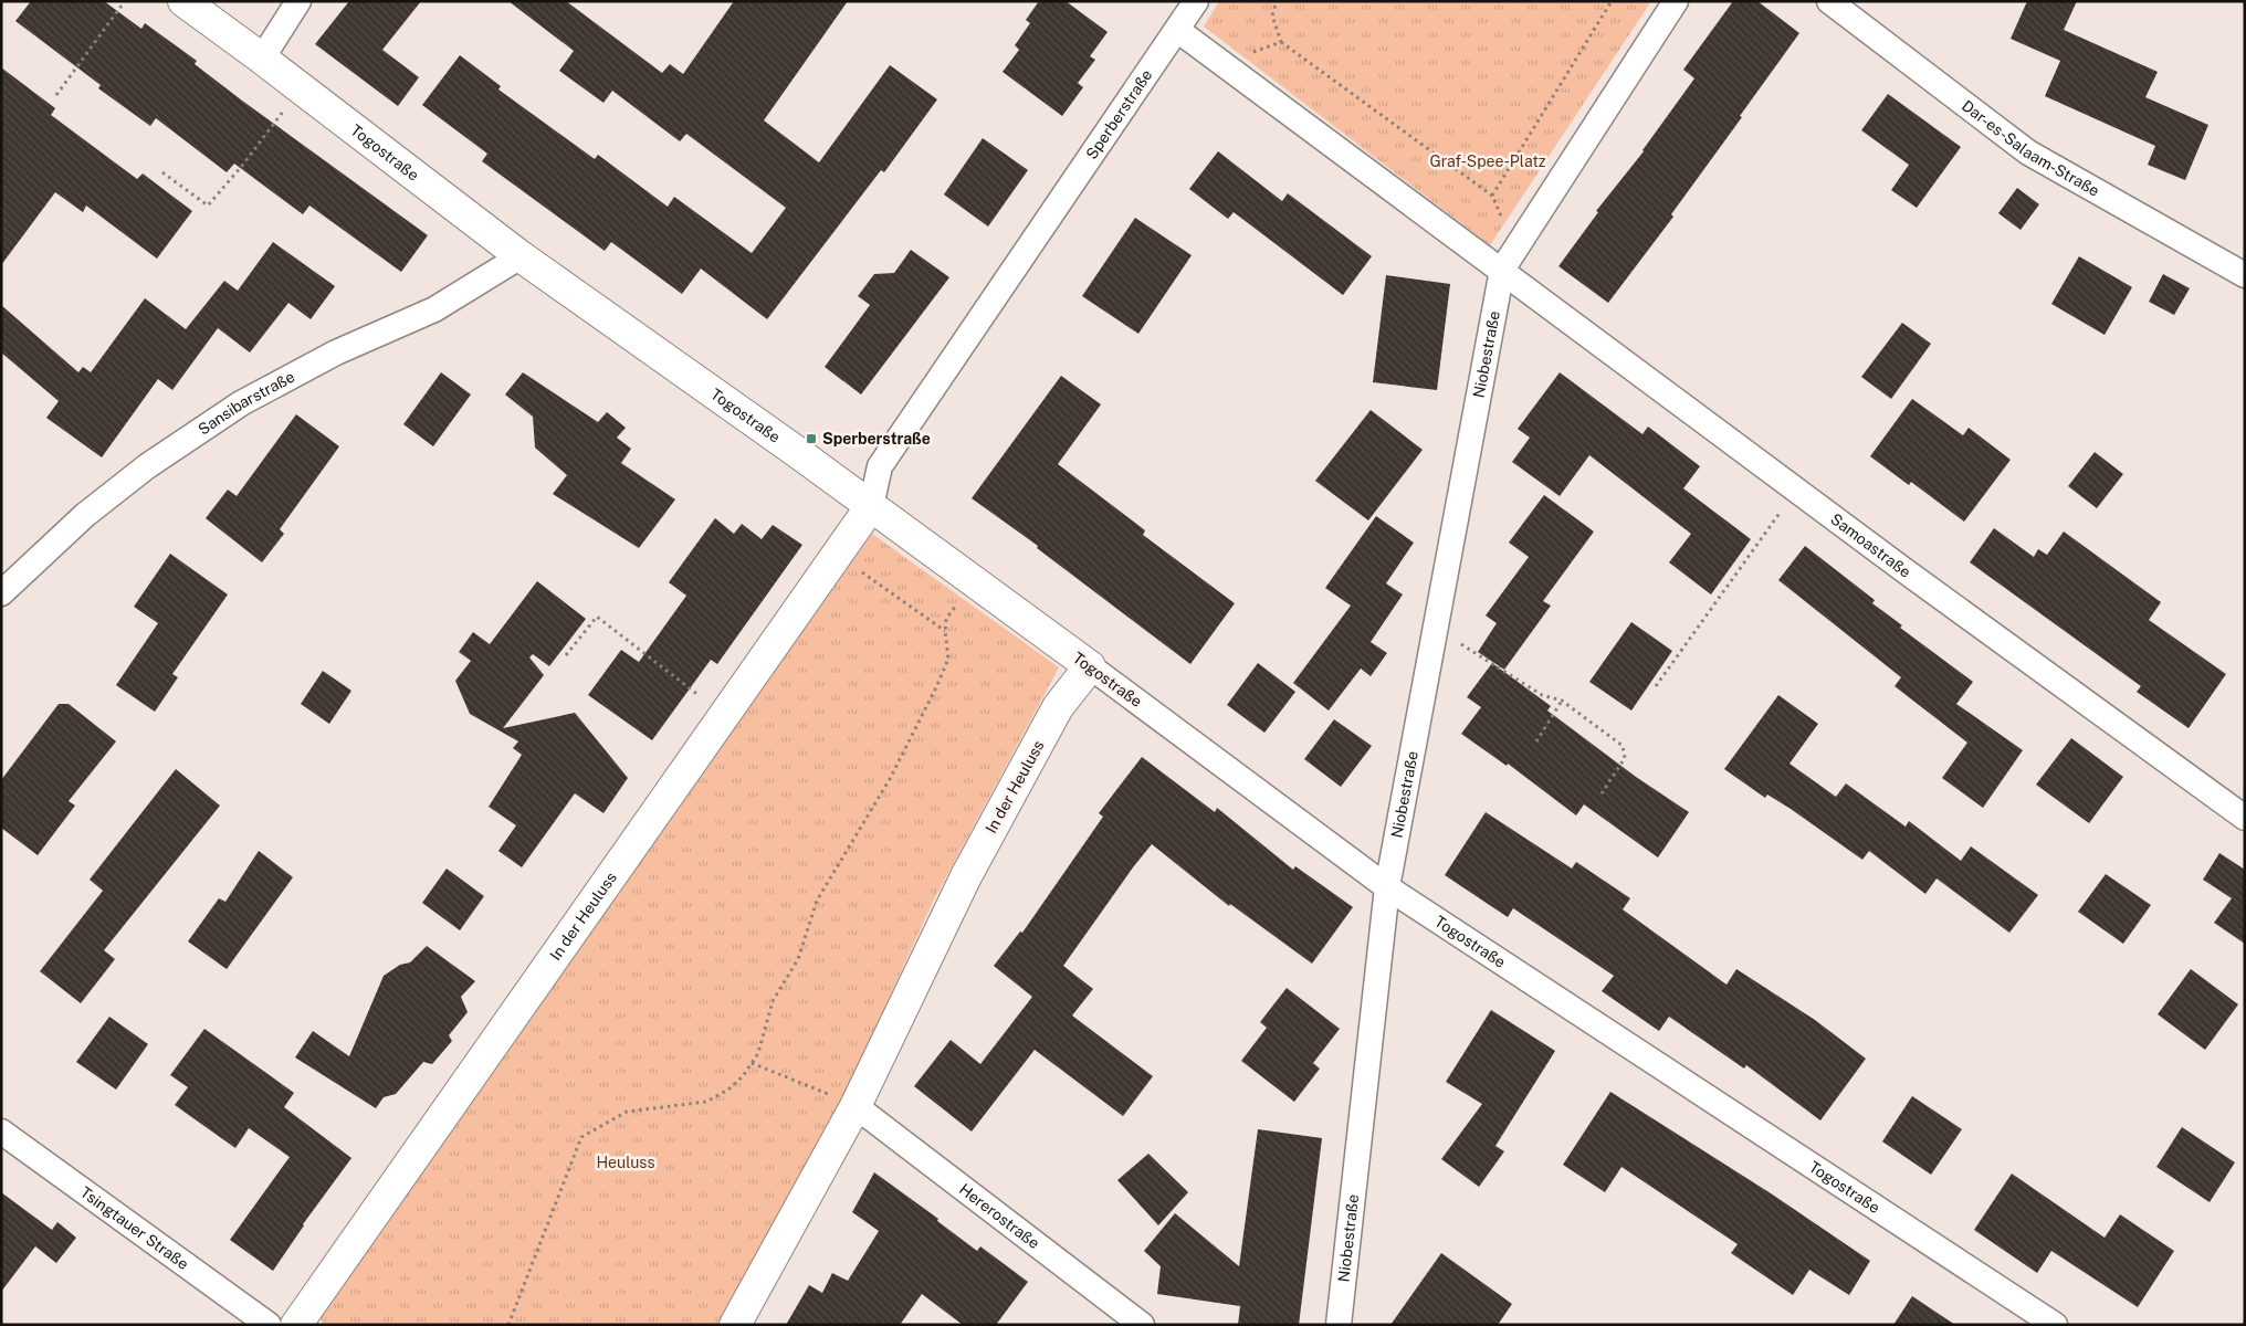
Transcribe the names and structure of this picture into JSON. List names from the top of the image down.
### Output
{
  "streets": {
    "street": [
      "Sperberstraße",
      "Dar-es-Salaam-Straße",
      "Togostraße",
      "Niobestraße",
      "Sansibarstraße",
      "Samoastraße",
      "In der Heuluss",
      "Hererostraße",
      "Tsingtauer Straße"
    ]
  },
  "crossings": [
    ["Sperberstraße", "Togostraße"],
    ["Sperberstraße", "In der Heuluss"],
    ["Togostraße", "Niobestraße"],
    ["Togostraße", "Sansibarstraße"],
    ["Togostraße", "In der Heuluss"],
    ["Niobestraße", "Samoastraße"],
    ["In der Heuluss", "Hererostraße"]
  ],
  "parks": ["Graf-Spee-Platz", "Heuluss"],
  "places": {
    "transit": ["Sperberstraße"]
  }
}
